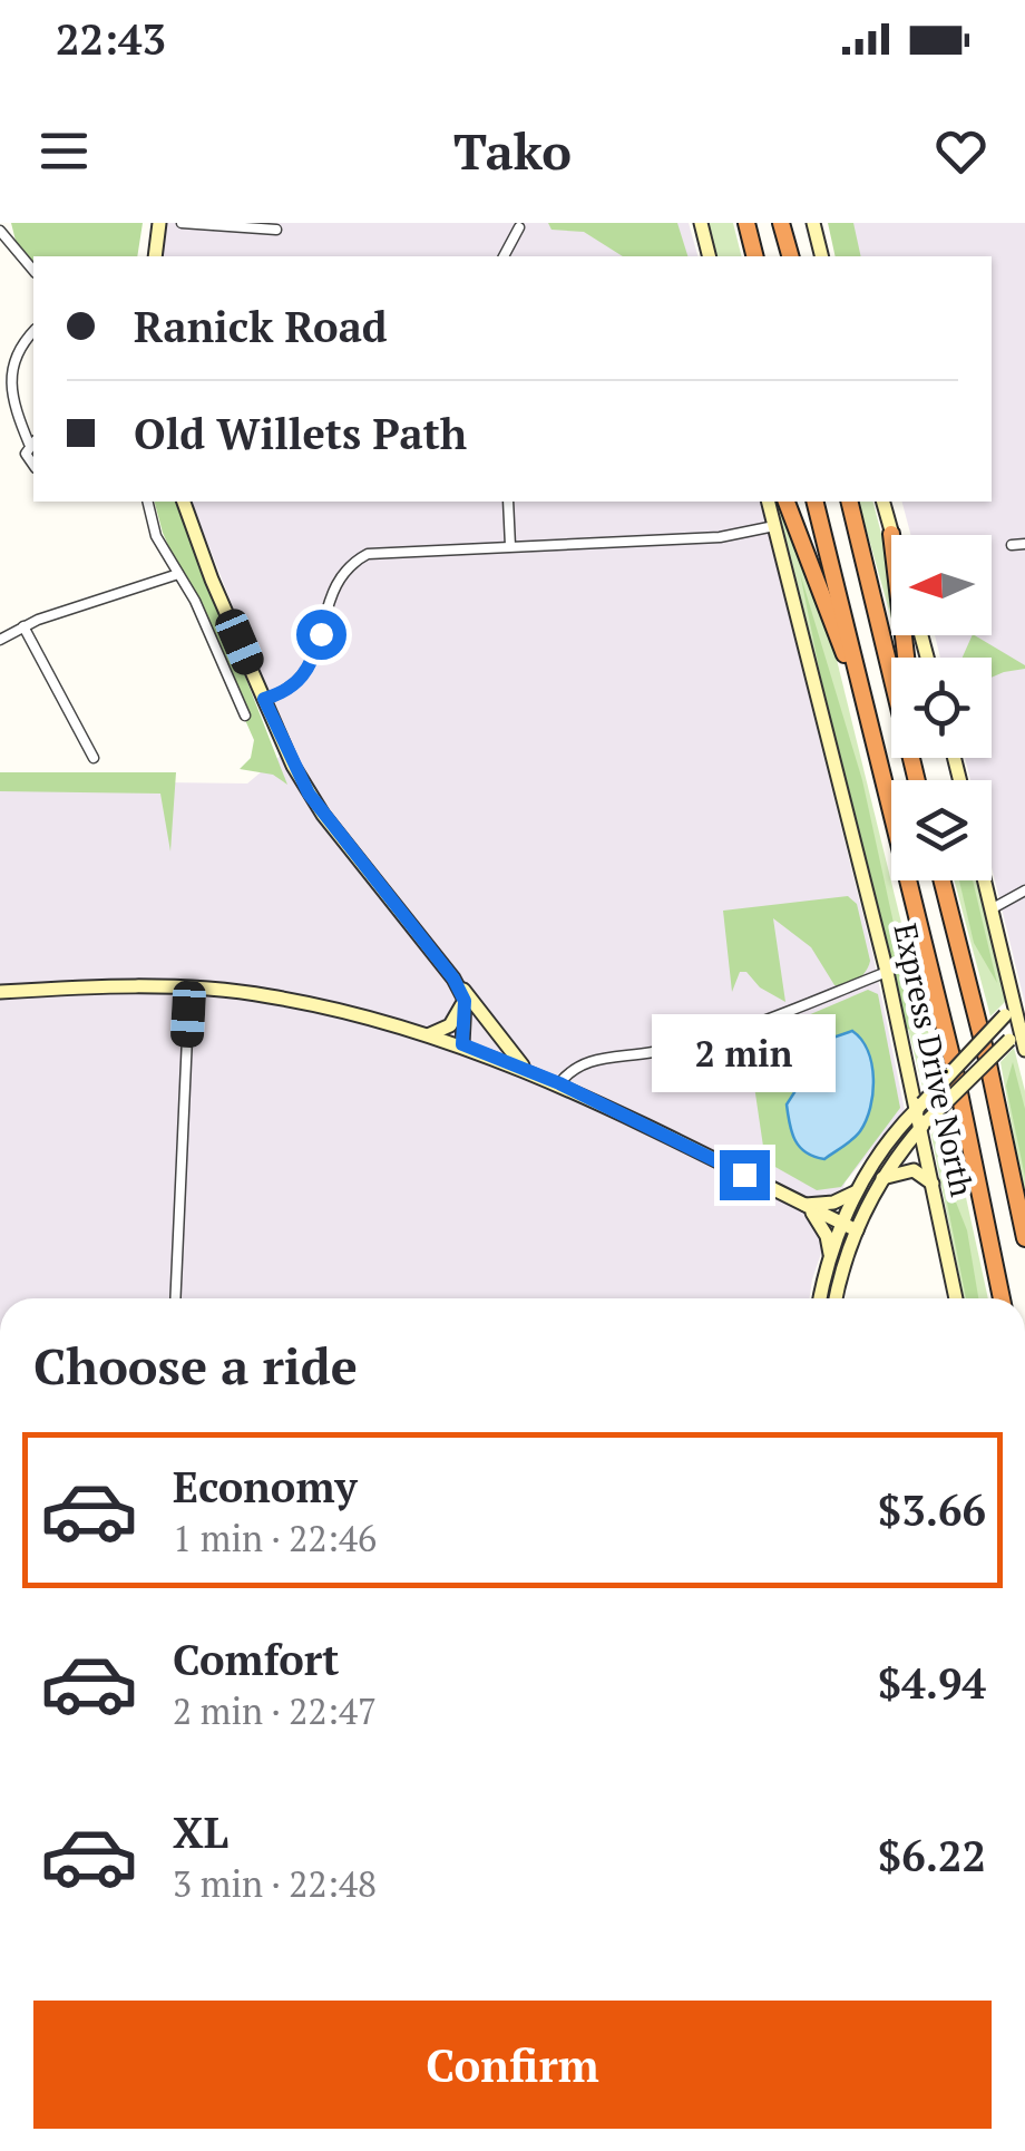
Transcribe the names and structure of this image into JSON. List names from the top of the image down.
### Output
{
  "streets": {
    "main road": ["Express Drive North"]
  },
  "north": "left",
  "page": {
    "status": "22:43",
    "header": "Tako",
    "banner": ["Ranick Road", "Old Willets Path"],
    "bubble": "2 min",
    "heading": "Choose a ride",
    "list": [
      {
        "name": "Economy",
        "note": "1 min · 22:46",
        "value": "$3.66"
      },
      {
        "name": "Comfort",
        "note": "2 min · 22:47",
        "value": "$4.94"
      },
      {
        "name": "XL",
        "note": "3 min · 22:48",
        "value": "$6.22"
      }
    ],
    "buttons": "Confirm"
  }
}
